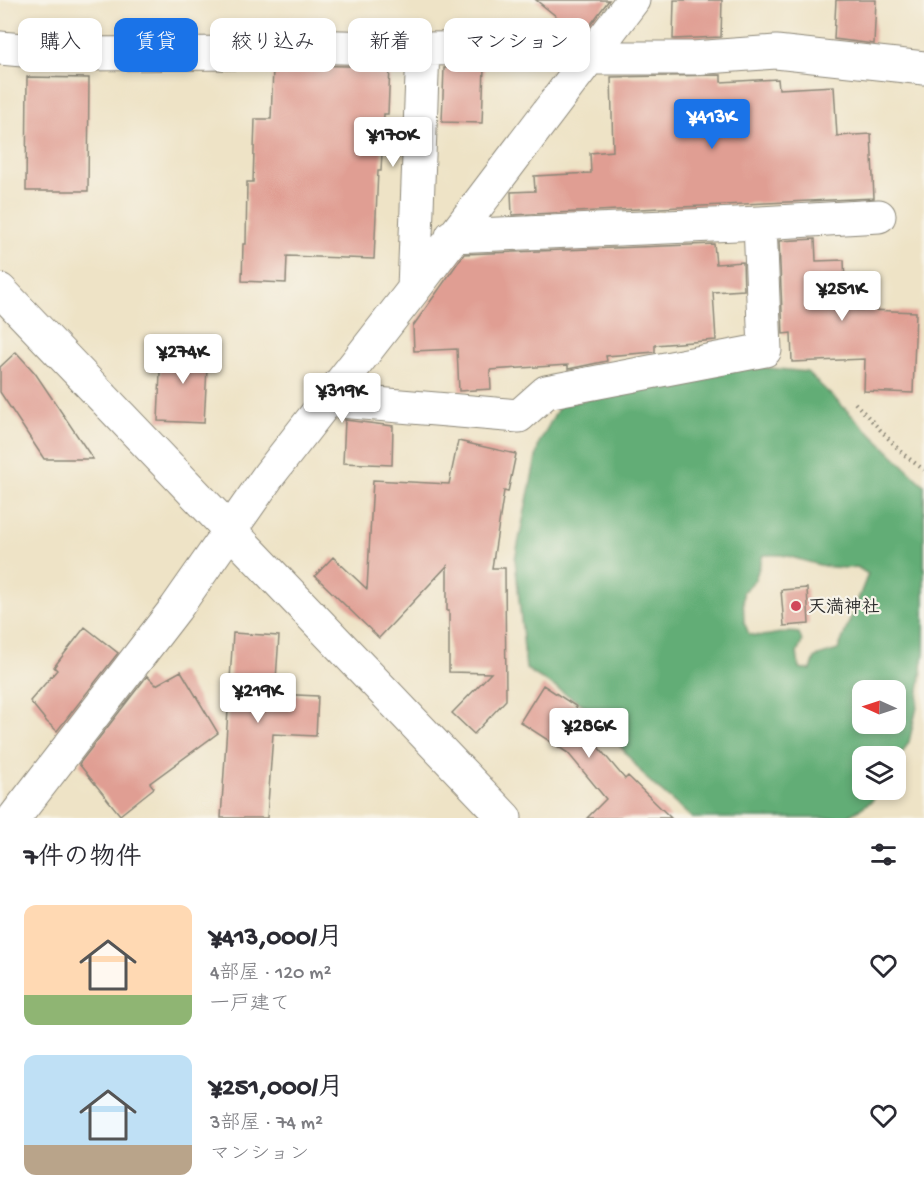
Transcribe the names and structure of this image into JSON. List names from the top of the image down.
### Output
{
  "places": ["天満神社"],
  "north": "left",
  "page": {
    "chip": [
      "購入",
      "賃貸",
      "絞り込み",
      "新着",
      "マンション"
    ],
    "price": [
      "¥413K",
      "¥170K",
      "¥251K",
      "¥274K",
      "¥319K",
      "¥219K",
      "¥286K"
    ],
    "heading": "7件の物件",
    "list": [
      {
        "name": "¥413,000/月",
        "note": "4部屋 · 120 m² · 一戸建て"
      },
      {
        "name": "¥251,000/月",
        "note": "3部屋 · 74 m² · マンション"
      }
    ]
  }
}
